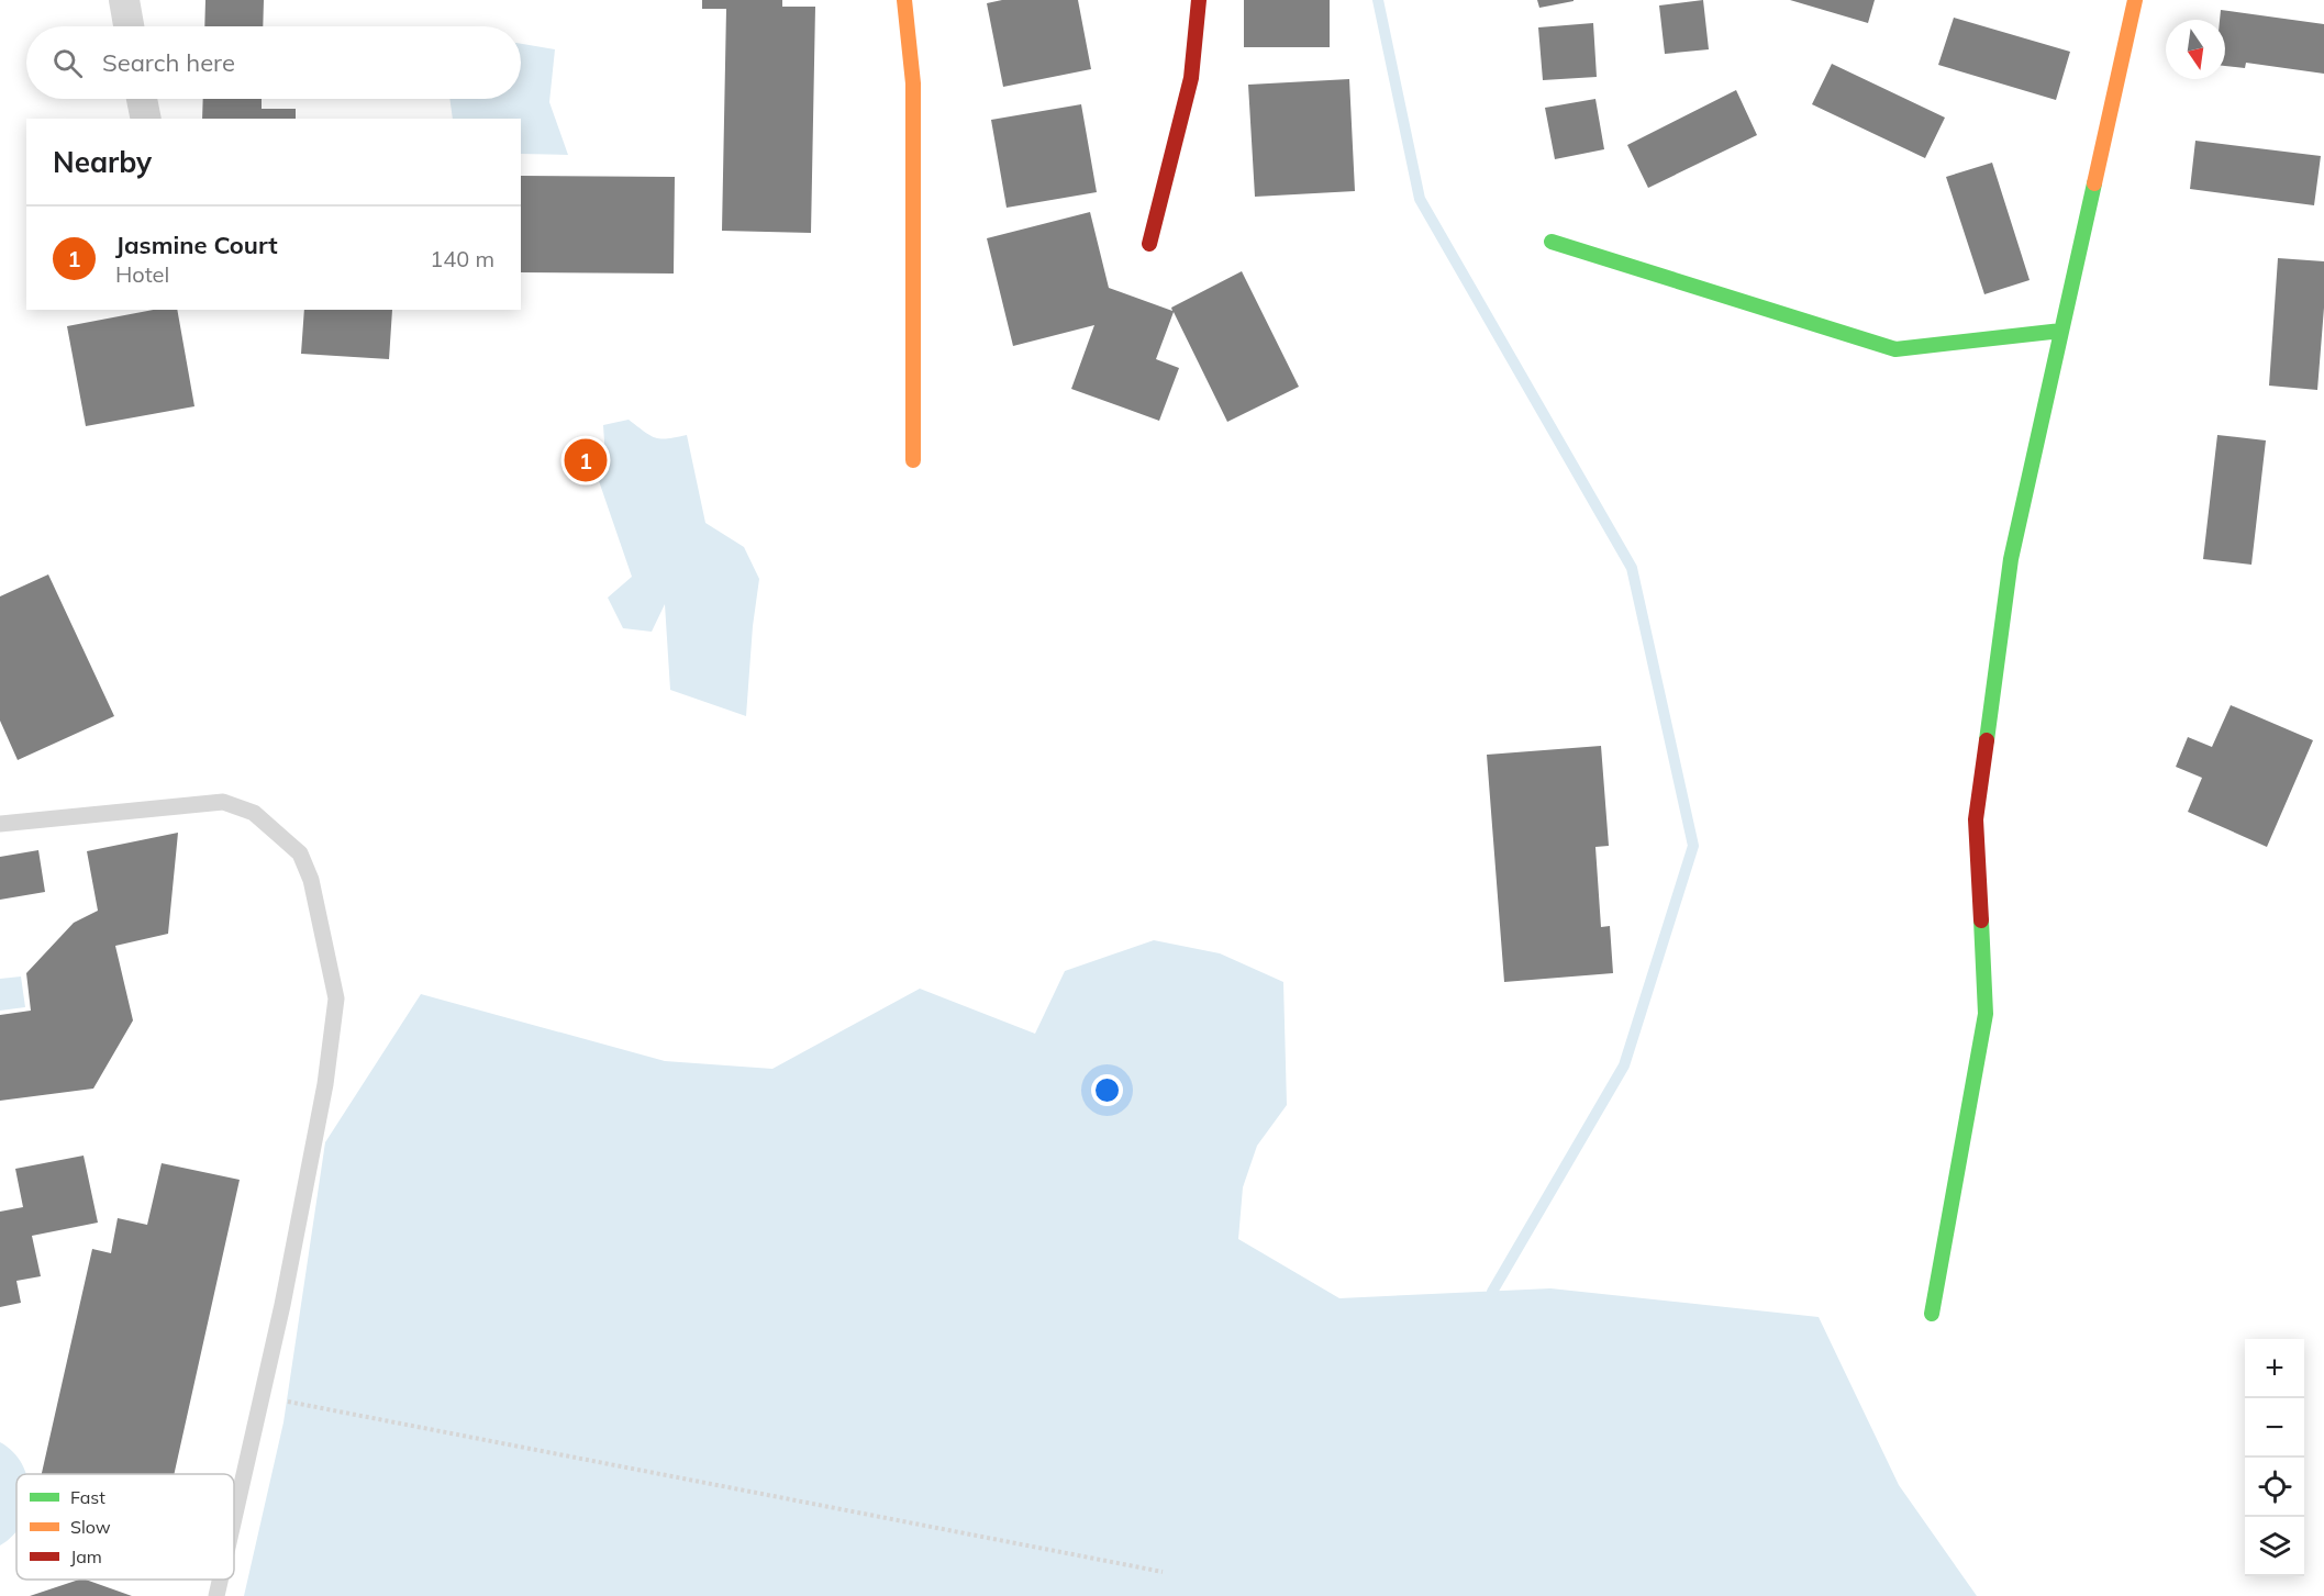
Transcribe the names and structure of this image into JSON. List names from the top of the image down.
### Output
{
  "legend": ["Fast", "Slow", "Jam"],
  "north": "bottom",
  "page": {
    "search": "Search here",
    "heading": "Nearby",
    "list": [
      {
        "mark": "1",
        "name": "Jasmine Court",
        "note": "Hotel",
        "value": "140 m"
      }
    ],
    "pins": "1",
    "map_buttons": ["+", "−"]
  }
}
